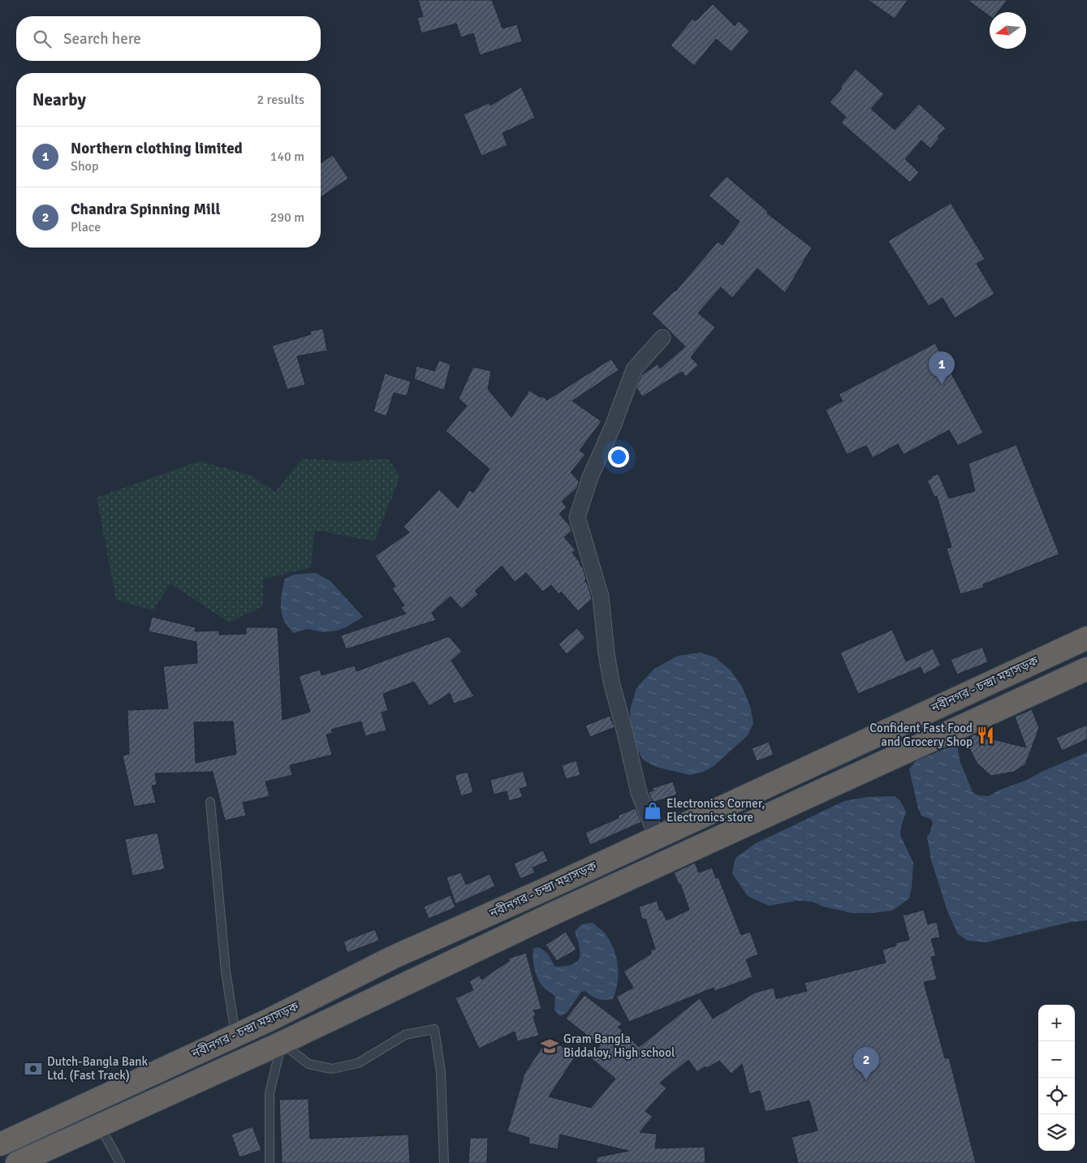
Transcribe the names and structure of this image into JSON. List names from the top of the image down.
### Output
{
  "streets": {
    "highway": ["নবীনগর - চন্দ্রা মহাসড়ক"]
  },
  "places": {
    "restaurant": ["Confident Fast Food and Grocery Shop"],
    "shop": ["Electronics Corner, Electronics store"],
    "school or university": ["Gram Bangla Biddaloy, High school"],
    "bank": ["Dutch-Bangla Bank Ltd. (Fast Track)"]
  },
  "north": "left",
  "page": {
    "search": "Search here",
    "heading": ["Nearby", "2 results"],
    "list": [
      {
        "mark": "1",
        "name": "Northern clothing limited",
        "note": "Shop",
        "value": "140 m"
      },
      {
        "mark": "2",
        "name": "Chandra Spinning Mill",
        "note": "Place",
        "value": "290 m"
      }
    ],
    "pins": ["1", "2"],
    "map_buttons": ["+", "−"]
  }
}
